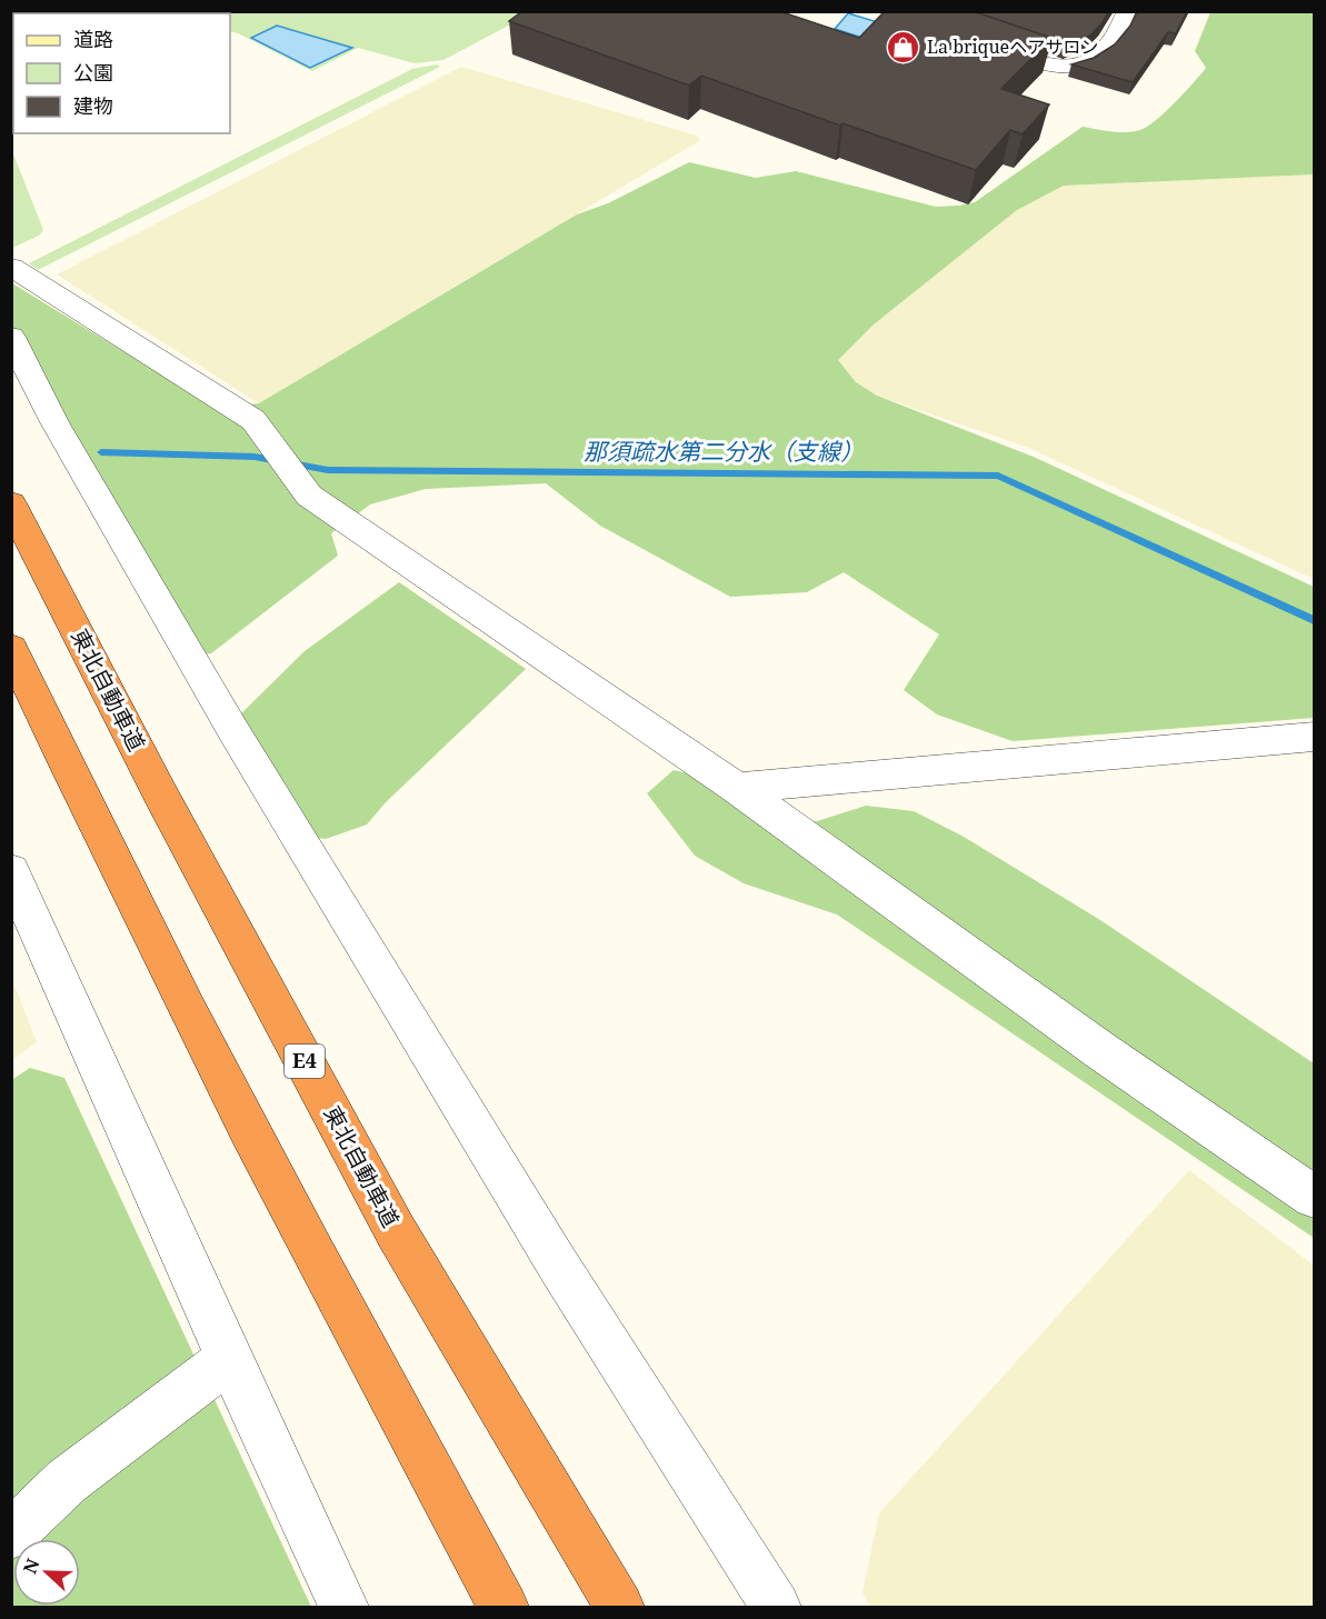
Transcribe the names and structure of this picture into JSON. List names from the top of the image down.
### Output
{
  "streets": {
    "highway": ["東北自動車道", "E4"]
  },
  "water": ["那須疏水第二分水（支線）"],
  "places": {
    "shop": ["La briqueヘアサロン"]
  },
  "legend": ["道路", "公園", "建物"],
  "north": "left"
}
